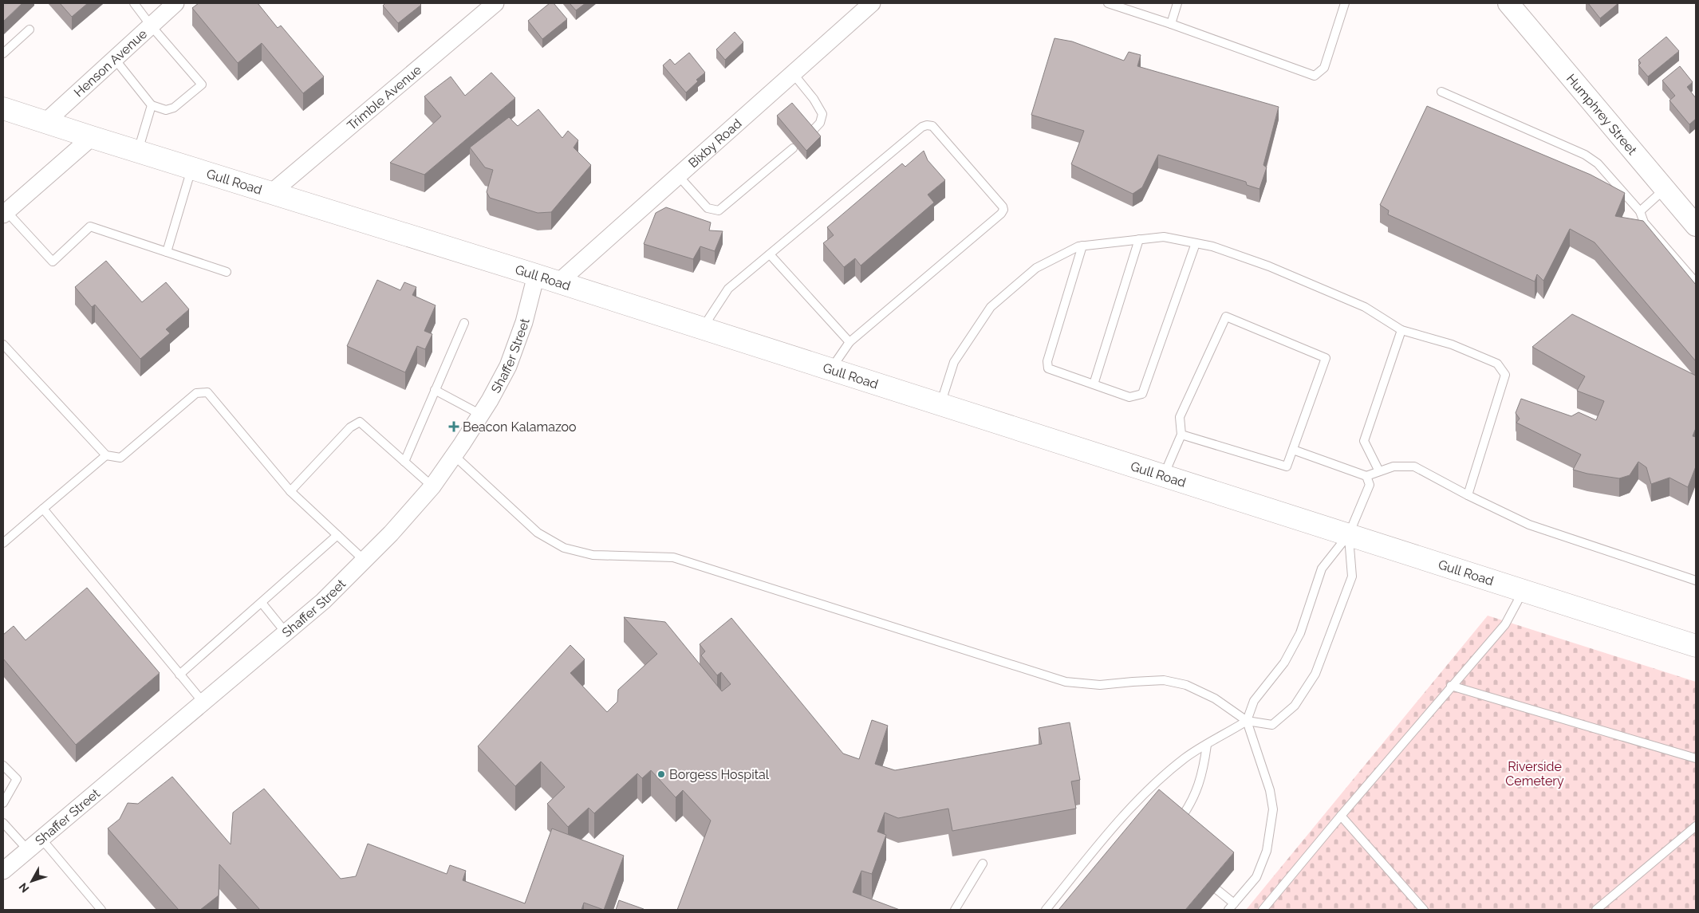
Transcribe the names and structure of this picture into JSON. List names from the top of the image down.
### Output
{
  "streets": {
    "main road": ["Gull Road"],
    "street": [
      "Henson Avenue",
      "Trimble Avenue",
      "Humphrey Street",
      "Bixby Road",
      "Shaffer Street"
    ]
  },
  "crossings": [
    ["Henson Avenue", "Gull Road"],
    ["Trimble Avenue", "Gull Road"],
    ["Bixby Road", "Gull Road"],
    ["Gull Road", "Shaffer Street"]
  ],
  "parks": ["Riverside Cemetery"],
  "places": {
    "health": ["Beacon Kalamazoo"],
    "other": ["Borgess Hospital"]
  },
  "north": "bottom left"
}
